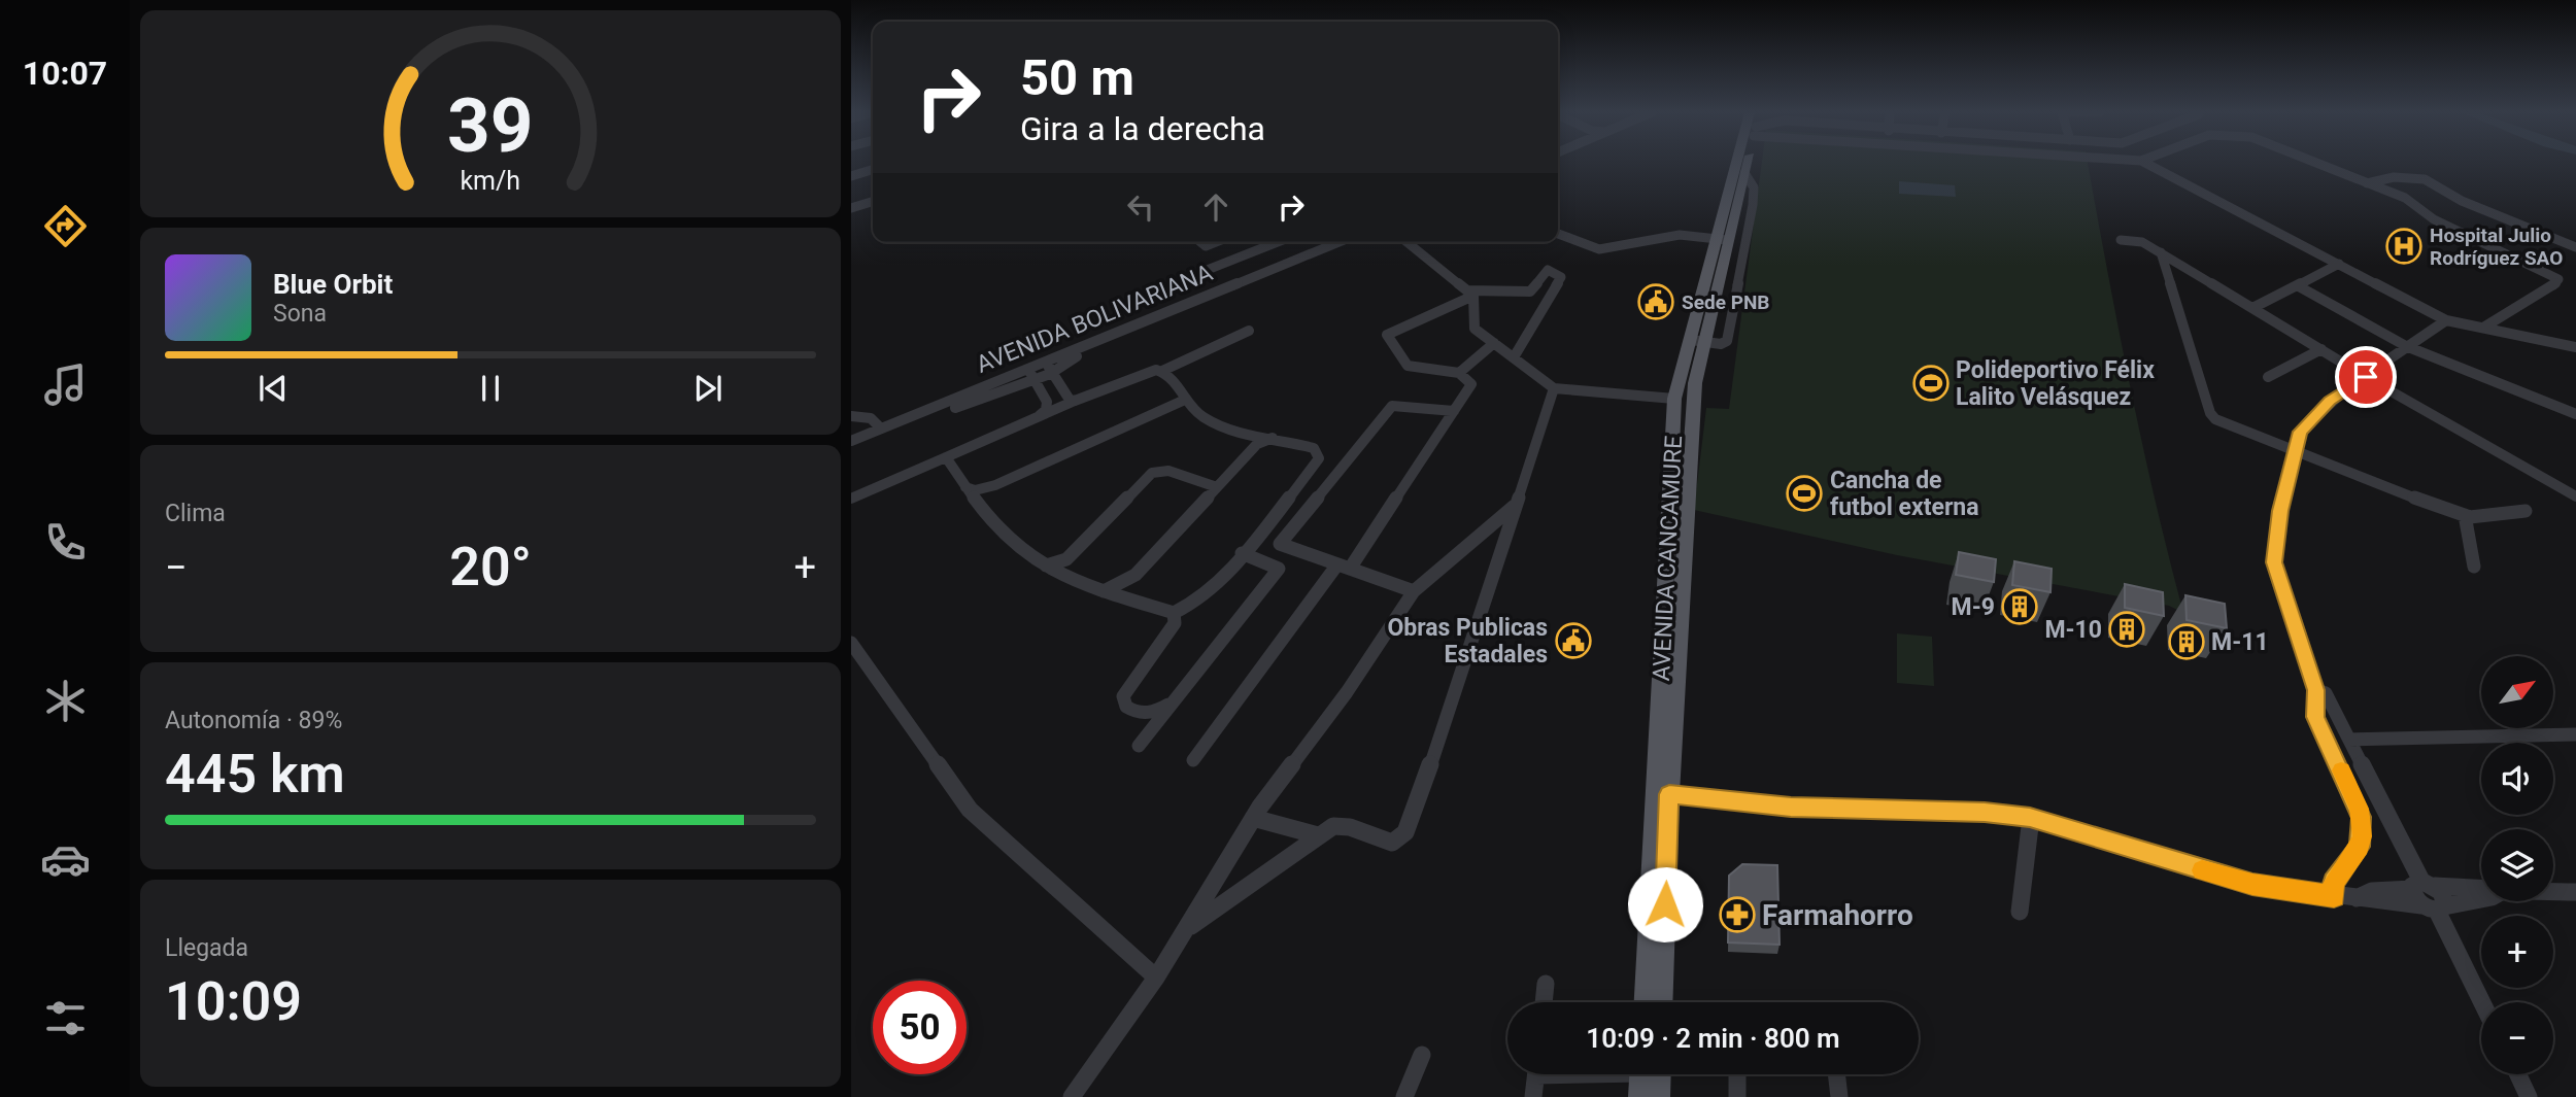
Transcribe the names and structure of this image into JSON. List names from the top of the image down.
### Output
{
  "streets": {
    "main road": ["AVENIDA CANCAMURE"],
    "street": ["AVENIDA BOLIVARIANA"]
  },
  "places": {
    "hospital": ["Hospital Julio Rodríguez SAO"],
    "public building": ["Sede PNB", "Obras Publicas Estadales"],
    "sports": ["Polideportivo Félix Lalito Velásquez", "Cancha de futbol externa"],
    "building": ["M-9", "M-10", "M-11"],
    "pharmacy": ["Farmahorro"]
  },
  "north": "top right",
  "page": {
    "tabs": "10:07",
    "turn": ["50 m", "Gira a la derecha"],
    "song": ["Blue Orbit", "Sona"],
    "tile": [
      "Clima",
      ["Autonomía · 89%", "445 km"],
      ["Llegada", "10:09"]
    ],
    "heat": ["−", "20°", "+"],
    "map_buttons": ["+", "−"],
    "limit": "50",
    "trip": "10:09 · 2 min · 800 m",
    "gauge": ["39", "km/h"]
  }
}
